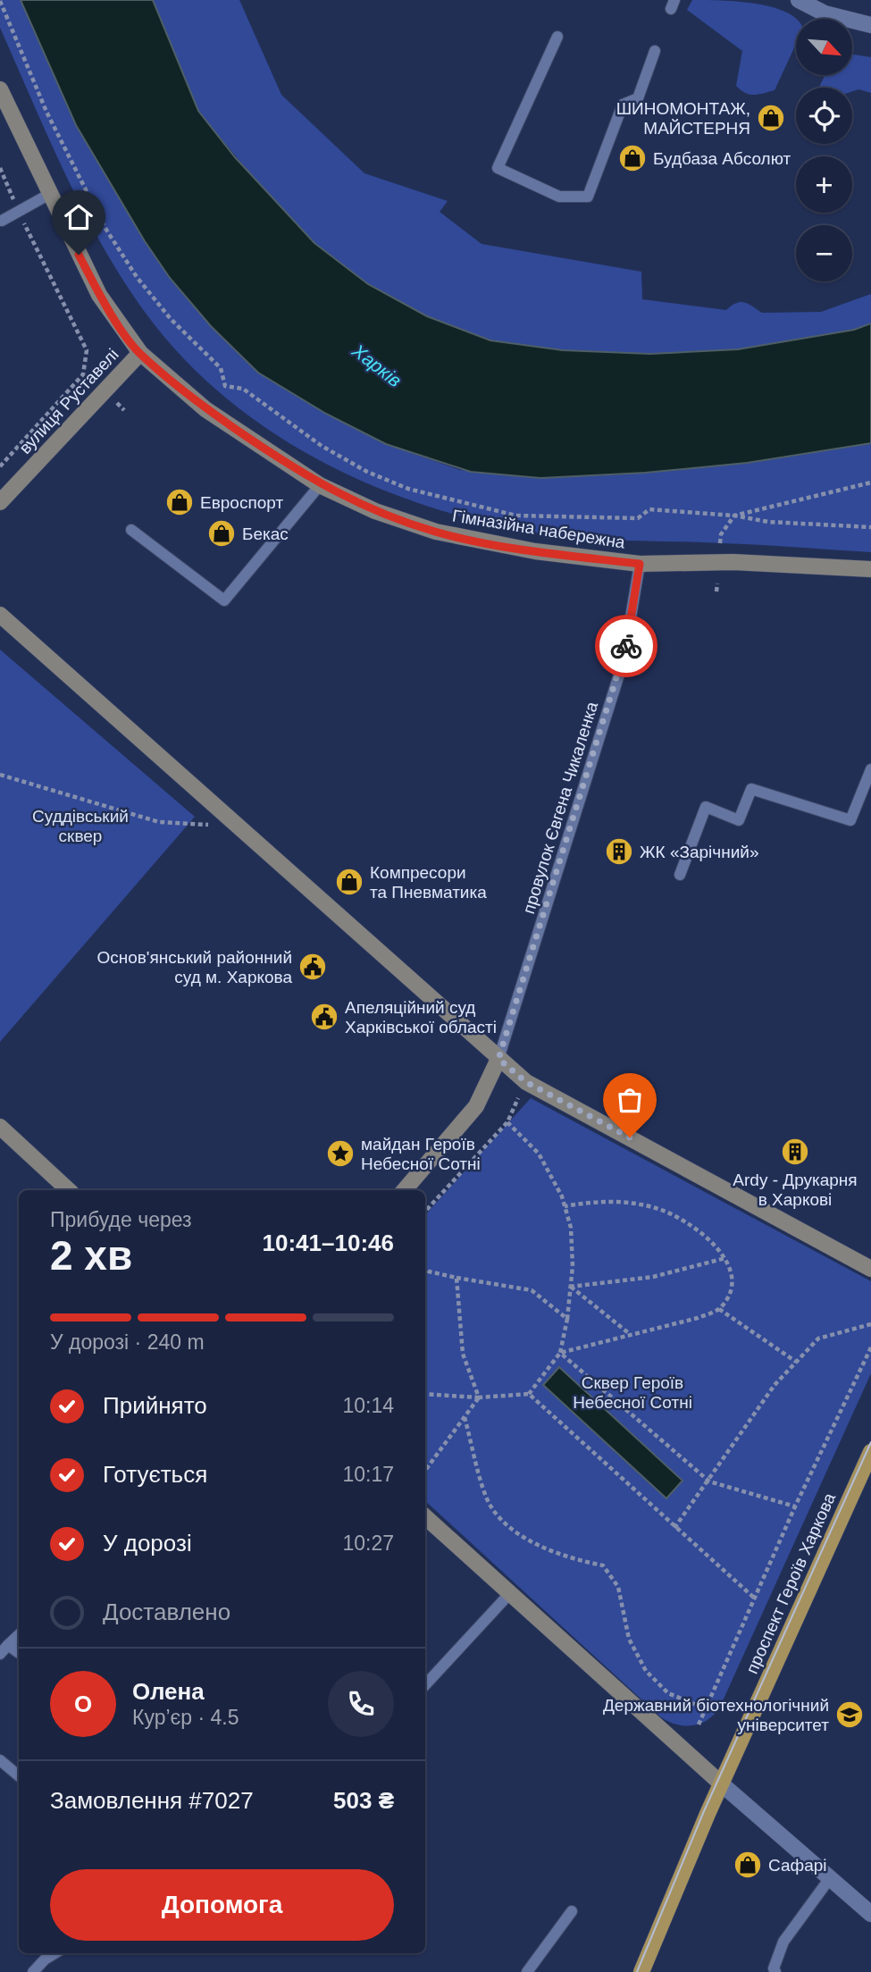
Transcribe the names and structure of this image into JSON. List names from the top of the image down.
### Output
{
  "streets": {
    "main road": ["вулиця Руставелі", "Гімназійна набережна", "проспект Героїв Харкова"],
    "lane": ["провулок Євгена Чикаленка"]
  },
  "crossings": [
    ["вулиця Руставелі", "Гімназійна набережна"],
    ["Гімназійна набережна", "провулок Євгена Чикаленка"]
  ],
  "water": ["Харків"],
  "parks": ["Суддівський сквер", "Сквер Героїв Небесної Сотні"],
  "places": {
    "shop": [
      "ШИНОМОНТАЖ, МАЙСТЕРНЯ",
      "Будбаза Абсолют",
      "Евроспорт",
      "Бекас",
      "Компресори та Пневматика",
      "Сафарі"
    ],
    "building": ["ЖК «Зарічний»", "Ardy - Друкарня в Харкові"],
    "public building": ["Основ'янський районний суд м. Харкова", "Апеляційний суд Харківської області"],
    "place": ["майдан Героїв Небесної Сотні"],
    "school or university": ["Державний біотехнологічний університет"]
  },
  "north": "bottom right",
  "page": {
    "map_buttons": ["+", "−"],
    "heading": ["2 хв", "Прибуде через", "10:41–10:46"],
    "panel": [
      "Олена",
      "Кур’єр · 4.5",
      "Замовлення #7027",
      "503 ₴"
    ],
    "bar": "У дорозі · 240 m",
    "list": [
      ["Прийнято", "10:14"],
      ["Готується", "10:17"],
      ["У дорозі", "10:27"],
      "Доставлено"
    ],
    "round": "О",
    "buttons": "Допомога"
  }
}
